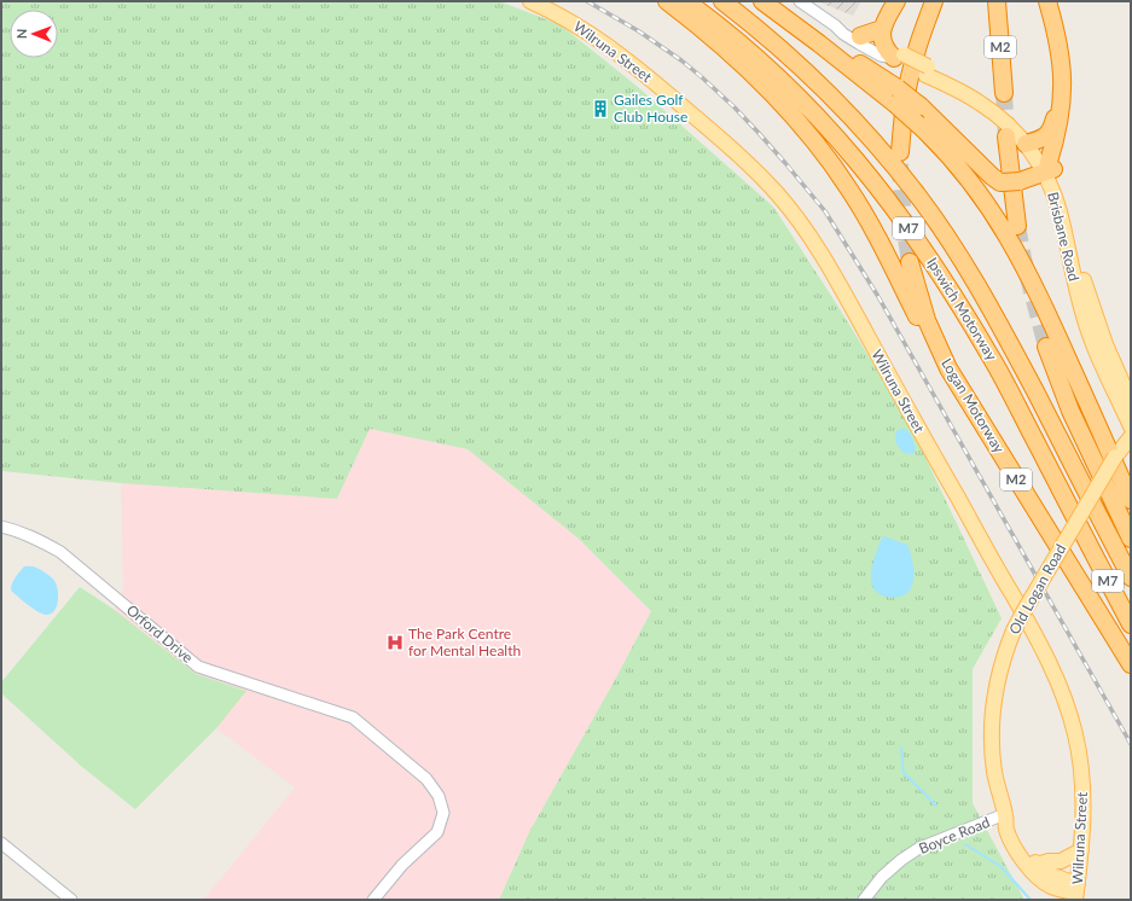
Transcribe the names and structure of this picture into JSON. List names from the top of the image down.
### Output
{
  "streets": {
    "highway": [
      "M2",
      "M7",
      "Ipswich Motorway",
      "Logan Motorway"
    ],
    "main road": ["Wilruna Street", "Brisbane Road", "Old Logan Road"],
    "street": ["Orford Drive", "Boyce Road"]
  },
  "crossings": [
    ["Wilruna Street", "Old Logan Road"],
    ["Old Logan Road", "Boyce Road"]
  ],
  "places": {
    "building": ["Gailes Golf Club House"],
    "hospital": ["The Park Centre for Mental Health"]
  },
  "north": "left"
}
